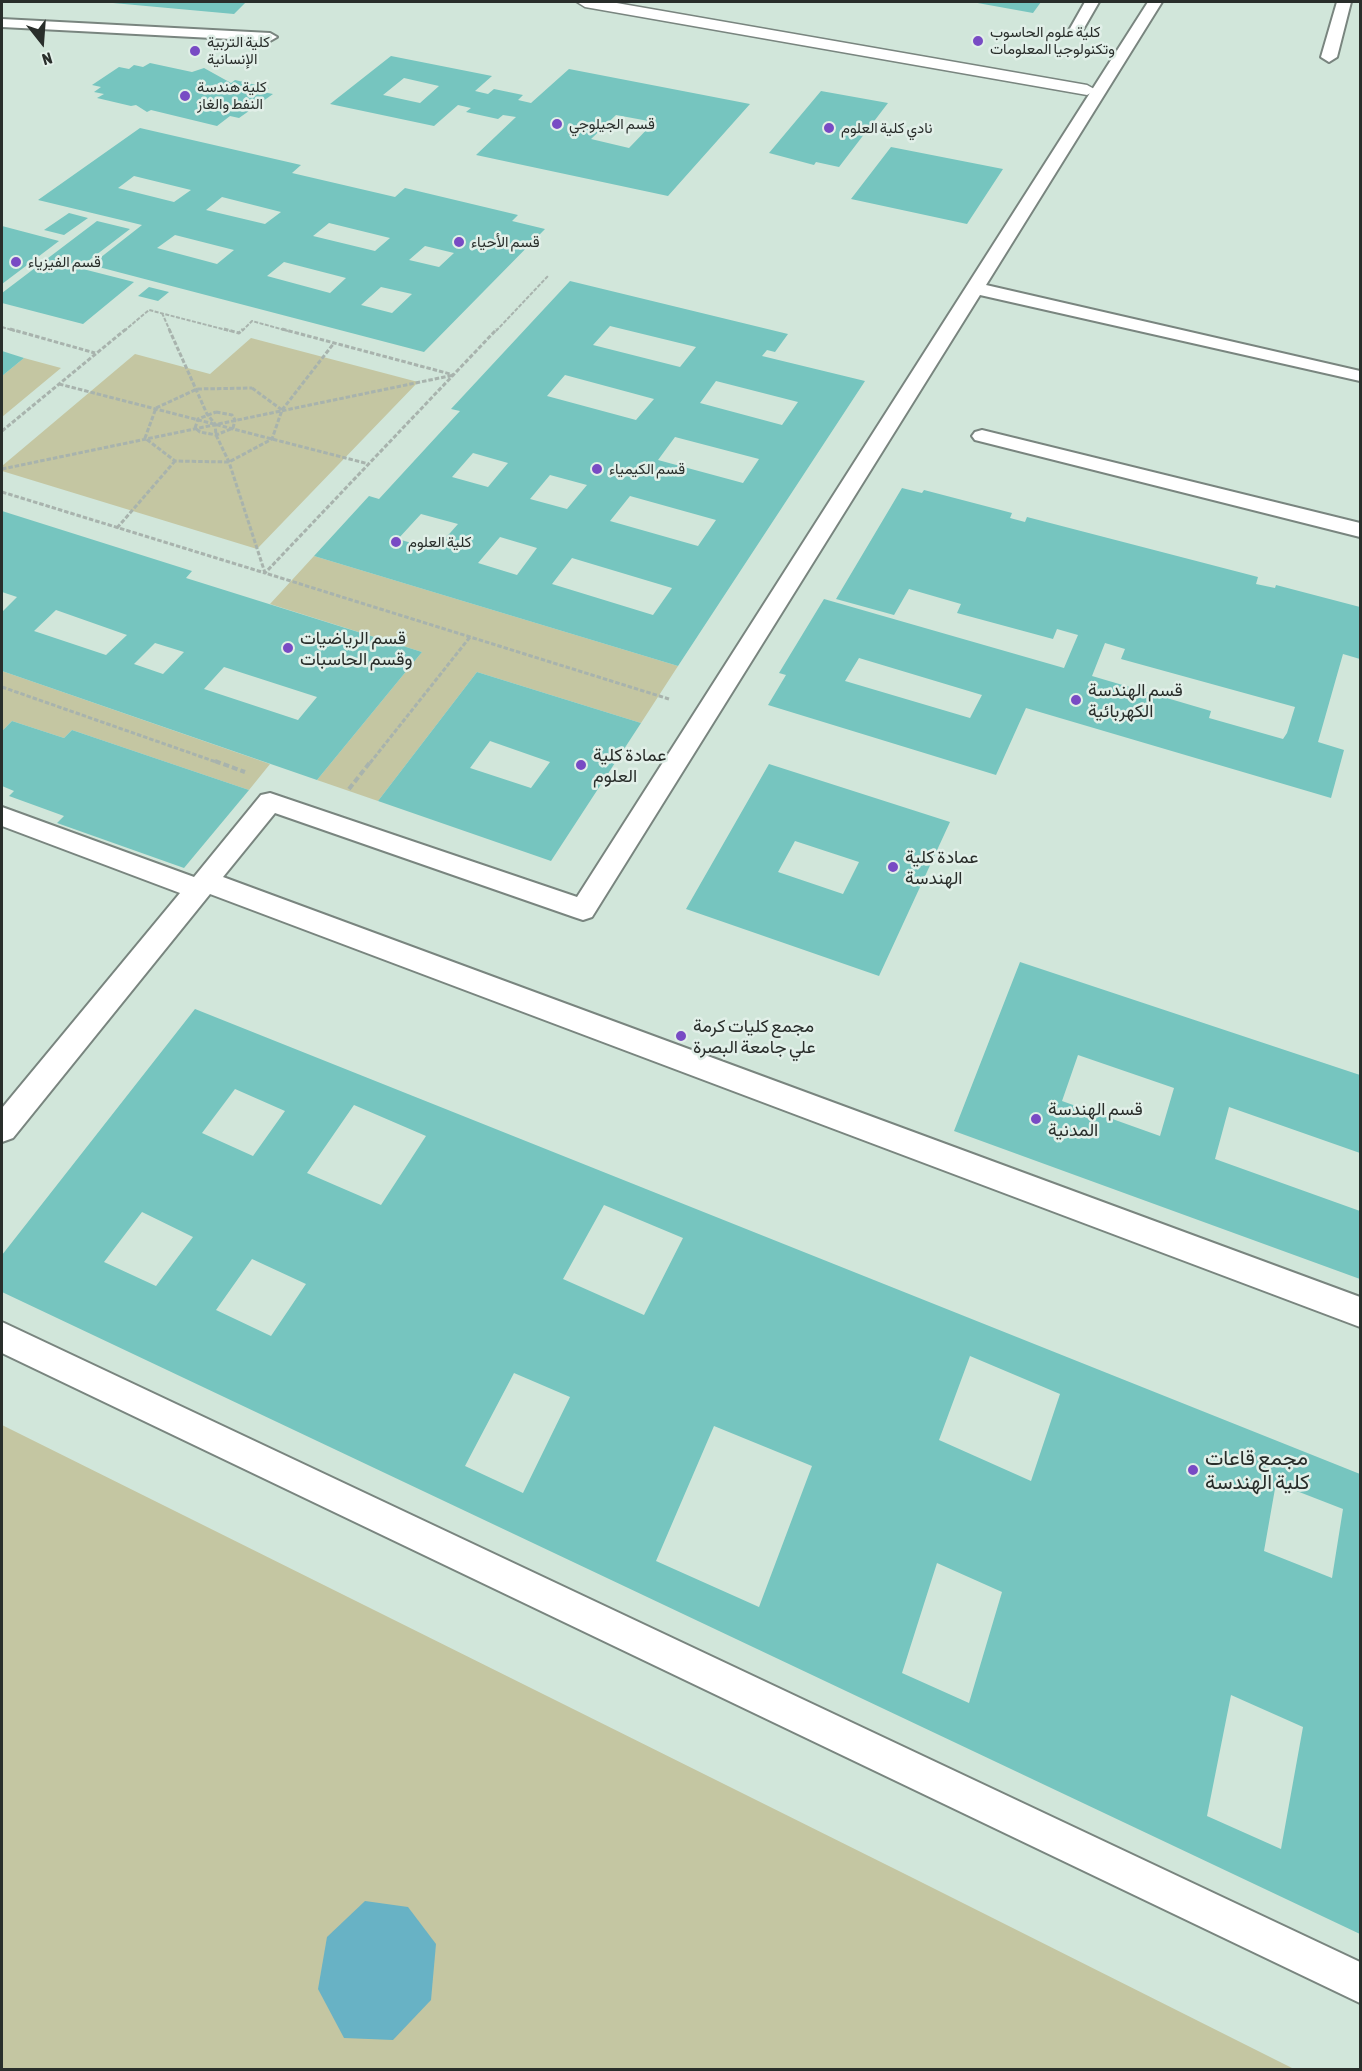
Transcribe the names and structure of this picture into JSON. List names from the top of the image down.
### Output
{
  "places": [
    "كلية علوم الحاسوب وتكنولوجيا المعلومات",
    "كلية التربية الإنسانية",
    "كلية هندسة النفط والغاز",
    "قسم الجيلوجي",
    "نادي كلية العلوم",
    "قسم الأحياء",
    "قسم الفيزياء",
    "قسم الكيمياء",
    "كلية العلوم",
    "قسم الرياضيات وقسم الحاسبات",
    "قسم الهندسة الكهربائية",
    "عمادة كلية العلوم",
    "عمادة كلية الهندسة",
    "مجمع كليات كرمة علي جامعة البصرة",
    "قسم الهندسة المدنية",
    "مجمع قاعات كلية الهندسة"
  ],
  "north": "bottom"
}
